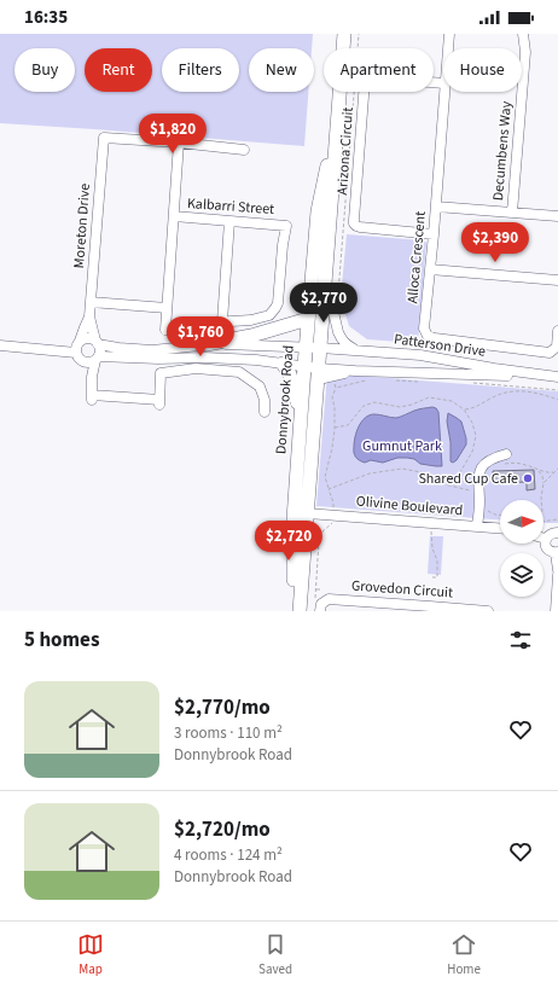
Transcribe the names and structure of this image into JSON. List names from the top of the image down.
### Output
{
  "streets": {
    "main road": ["Donnybrook Road"],
    "street": [
      "Arizona Circuit",
      "Decumbens Way",
      "Kalbarri Street",
      "Moreton Drive",
      "Alloca Crescent",
      "Patterson Drive",
      "Olivine Boulevard",
      "Grovedon Circuit"
    ]
  },
  "crossings": [
    ["Arizona Circuit", "Alloca Crescent"],
    ["Moreton Drive", "Patterson Drive"],
    ["Patterson Drive", "Donnybrook Road"],
    ["Donnybrook Road", "Olivine Boulevard"]
  ],
  "parks": ["Gumnut Park"],
  "places": ["Shared Cup Cafe"],
  "north": "right",
  "page": {
    "status": "16:35",
    "chip": [
      "Buy",
      "Rent",
      "Filters",
      "New",
      "Apartment",
      "House"
    ],
    "price": [
      "$1,820",
      "$2,390",
      "$2,770",
      "$1,760",
      "$2,720"
    ],
    "heading": "5 homes",
    "list": [
      {
        "name": "$2,770/mo",
        "note": "3 rooms · 110 m² · Donnybrook Road"
      },
      {
        "name": "$2,720/mo",
        "note": "4 rooms · 124 m² · Donnybrook Road"
      }
    ],
    "tabs": ["Map", "Saved", "Home"]
  }
}
